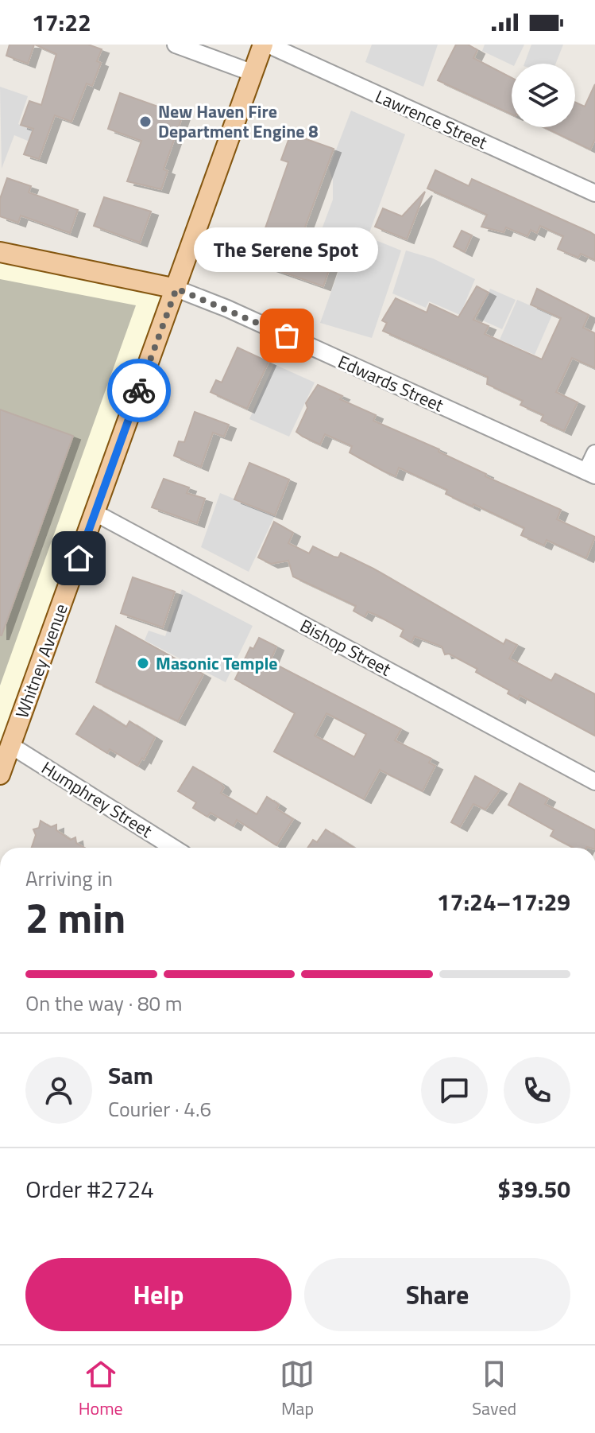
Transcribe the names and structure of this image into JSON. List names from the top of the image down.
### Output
{
  "streets": {
    "main road": ["Edwards Street", "Whitney Avenue"],
    "street": ["Lawrence Street", "Bishop Street", "Humphrey Street"]
  },
  "crossings": [
    ["Lawrence Street", "Whitney Avenue"],
    ["Edwards Street", "Whitney Avenue"],
    ["Bishop Street", "Whitney Avenue"],
    ["Whitney Avenue", "Humphrey Street"]
  ],
  "places": ["New Haven Fire Department Engine 8", "The Serene Spot", "Masonic Temple"],
  "page": {
    "status": "17:22",
    "bubble": "The Serene Spot",
    "heading": ["2 min", "Arriving in", "17:24–17:29"],
    "panel": [
      "Sam",
      "Courier · 4.6",
      "Order #2724",
      "$39.50"
    ],
    "bar": "On the way · 80 m",
    "buttons": ["Help", "Share"],
    "tabs": ["Home", "Map", "Saved"]
  }
}
